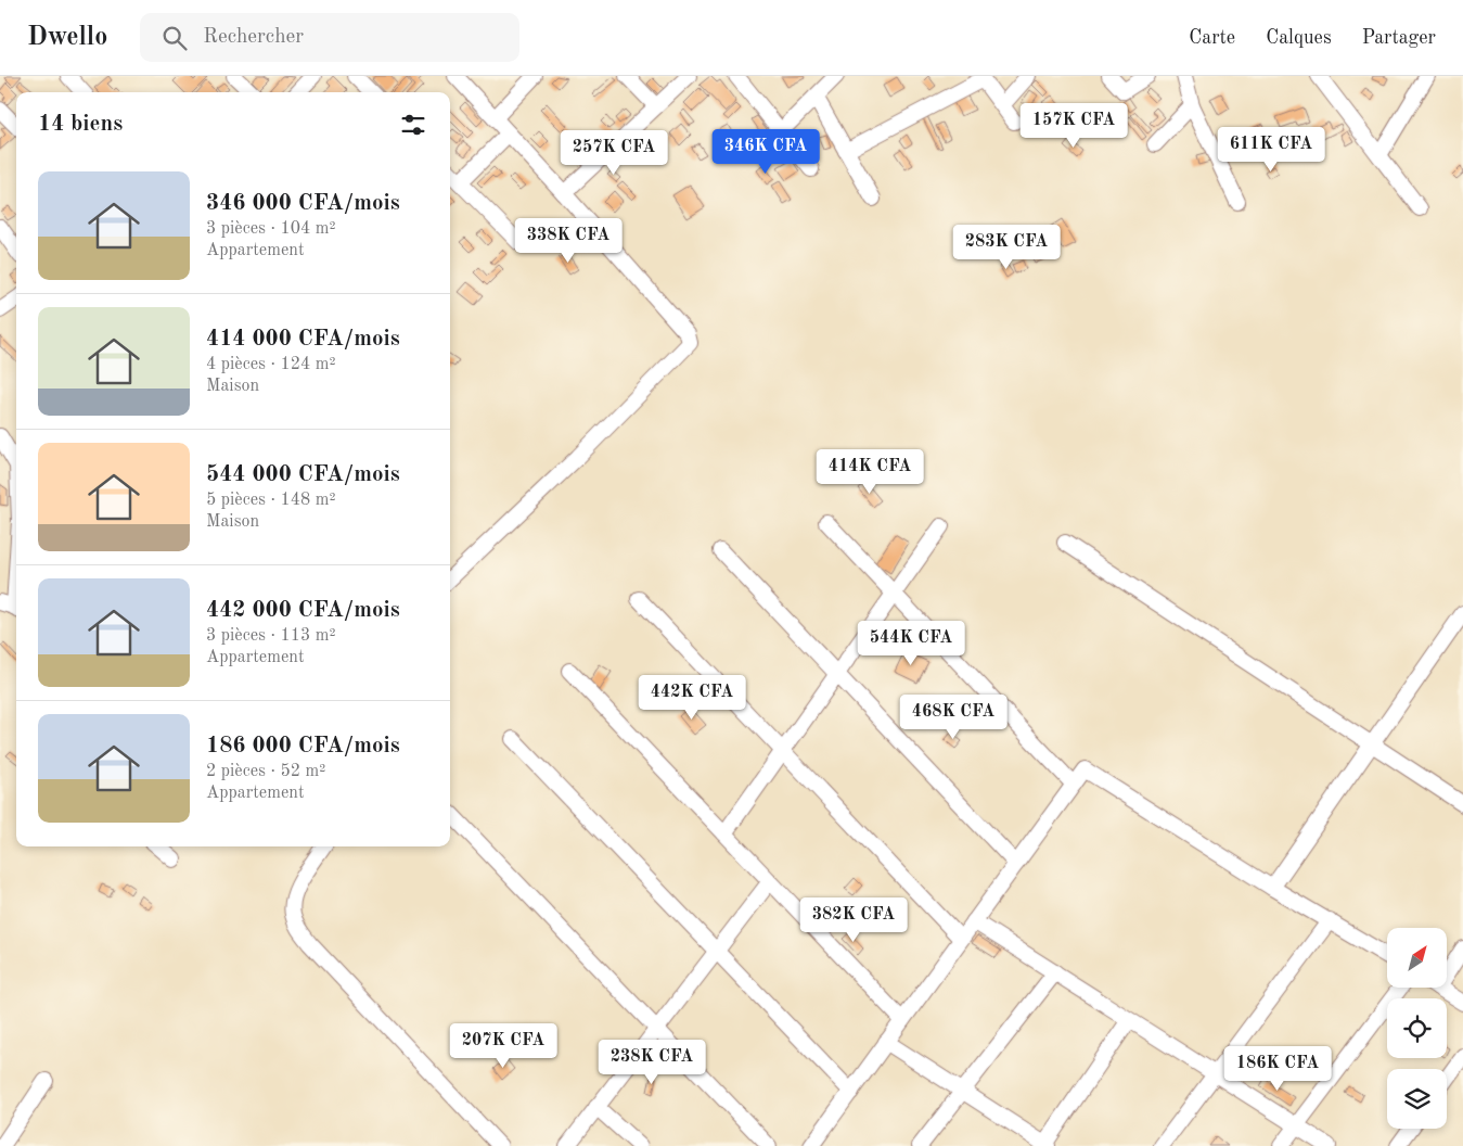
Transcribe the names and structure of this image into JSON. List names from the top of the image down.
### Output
{
  "north": "top right",
  "page": {
    "header": "Dwello",
    "search": "Rechercher",
    "nav": ["Carte", "Calques", "Partager"],
    "heading": "14 biens",
    "price": [
      "157K CFA",
      "611K CFA",
      "346K CFA",
      "257K CFA",
      "338K CFA",
      "283K CFA",
      "414K CFA",
      "544K CFA",
      "442K CFA",
      "468K CFA",
      "382K CFA",
      "207K CFA",
      "238K CFA",
      "186K CFA"
    ],
    "list": [
      {
        "name": "346 000 CFA/mois",
        "note": "3 pièces · 104 m² · Appartement"
      },
      {
        "name": "414 000 CFA/mois",
        "note": "4 pièces · 124 m² · Maison"
      },
      {
        "name": "544 000 CFA/mois",
        "note": "5 pièces · 148 m² · Maison"
      },
      {
        "name": "442 000 CFA/mois",
        "note": "3 pièces · 113 m² · Appartement"
      },
      {
        "name": "186 000 CFA/mois",
        "note": "2 pièces · 52 m² · Appartement"
      }
    ]
  }
}
